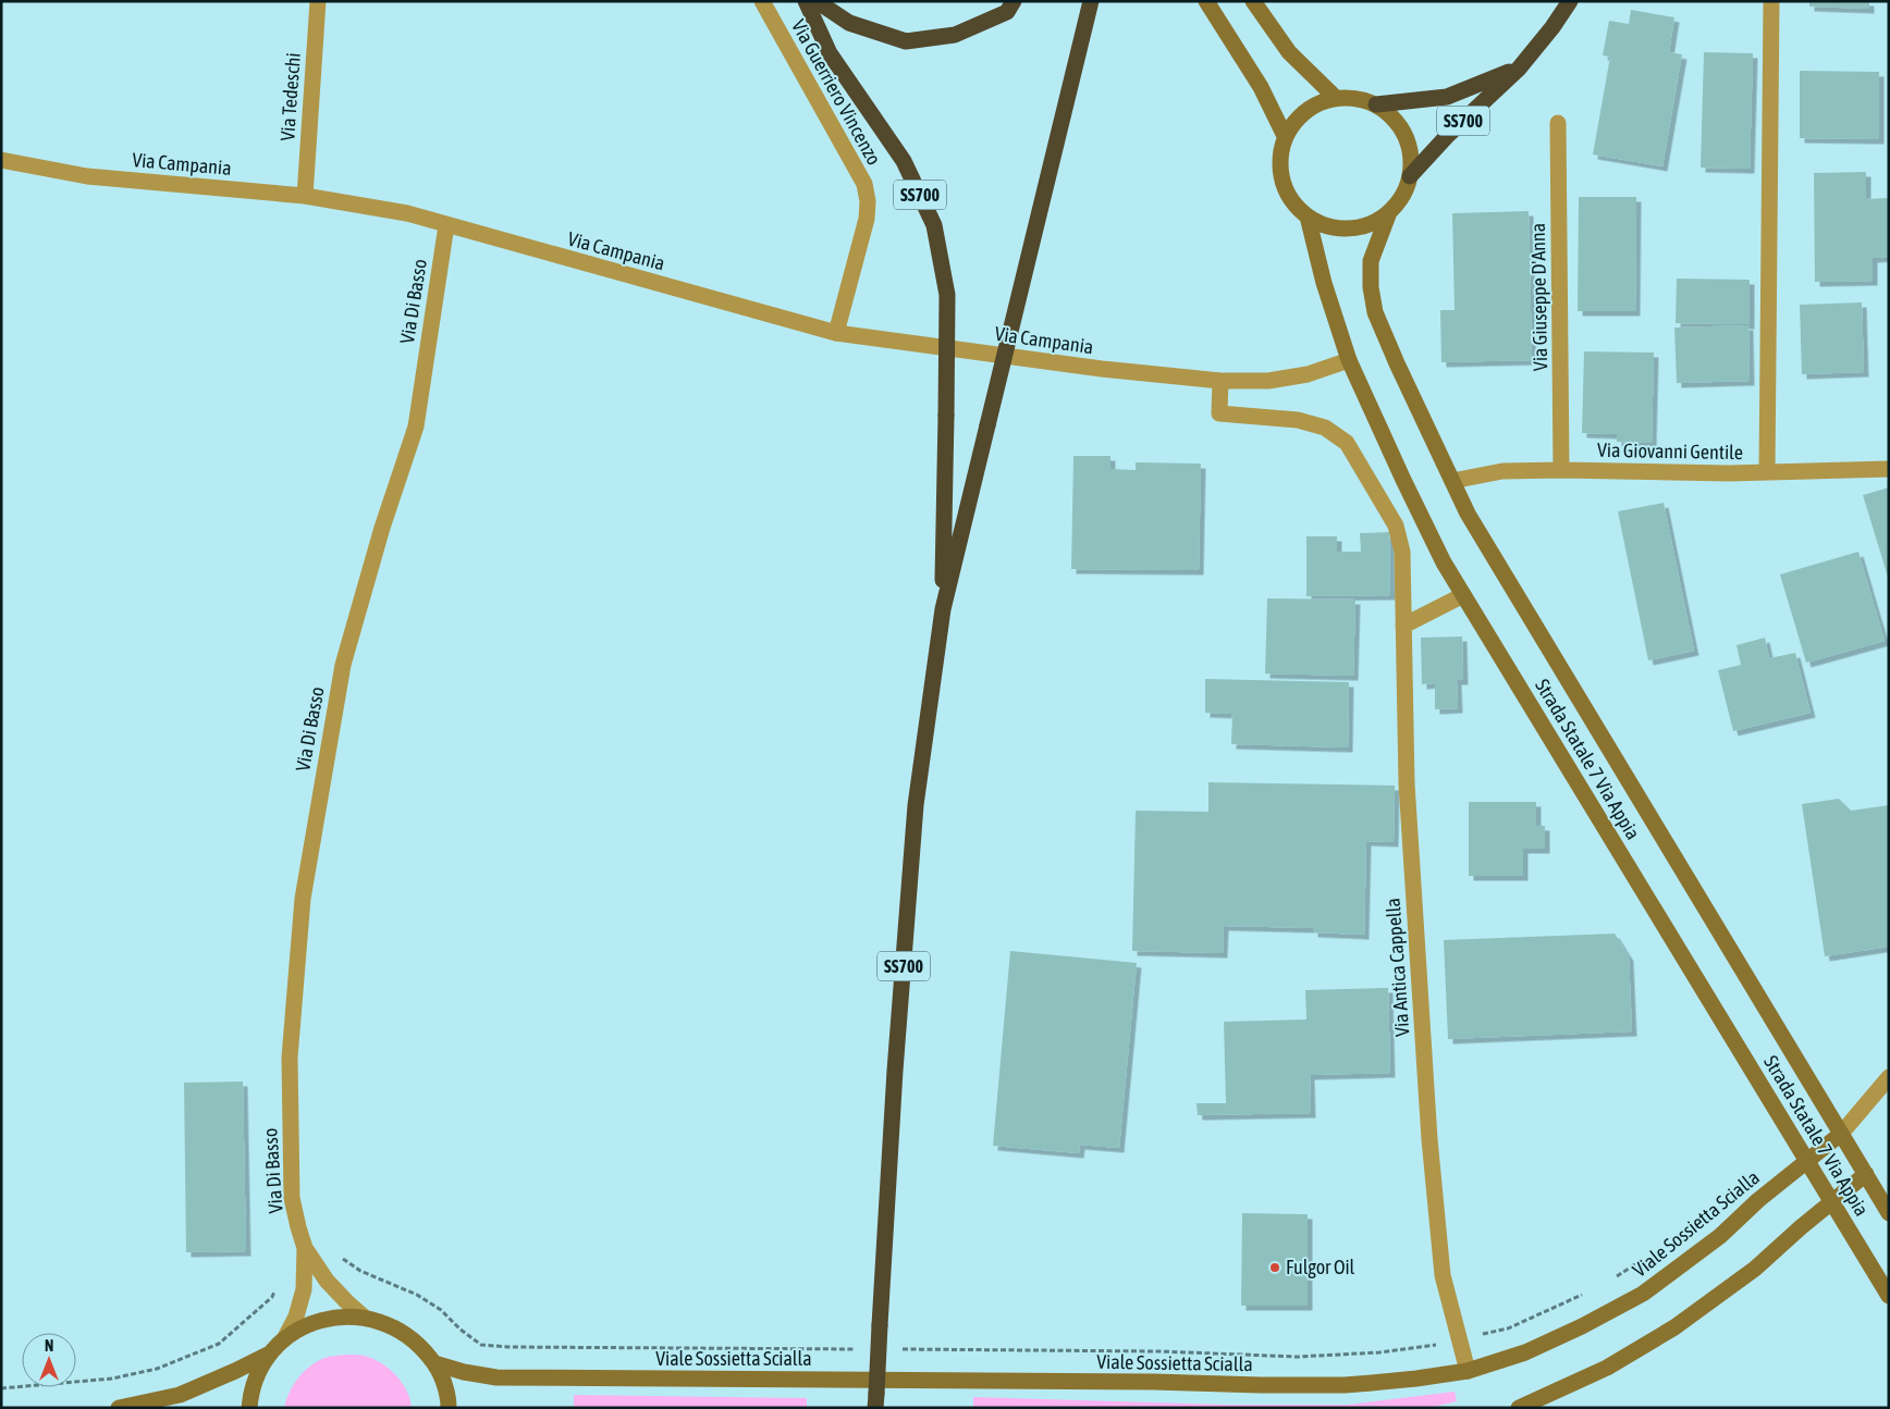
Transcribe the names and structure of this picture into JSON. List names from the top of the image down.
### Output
{
  "streets": {
    "highway": ["SS700"],
    "main road": ["Strada Statale 7 Via Appia", "Viale Sossietta Scialla"],
    "street": [
      "Via Guerriero Vincenzo",
      "Via Tedeschi",
      "Via Campania",
      "Via Giuseppe D'Anna",
      "Via Di Basso",
      "Via Giovanni Gentile",
      "Via Antica Cappella"
    ]
  },
  "crossings": [
    ["Via Guerriero Vincenzo", "Via Campania"],
    ["Via Tedeschi", "Via Campania"],
    ["SS700", "Strada Statale 7 Via Appia"],
    ["Via Campania", "Via Di Basso"],
    ["Via Campania", "Strada Statale 7 Via Appia"],
    ["Via Giuseppe D'Anna", "Via Giovanni Gentile"],
    ["Via Giovanni Gentile", "Strada Statale 7 Via Appia"],
    ["Strada Statale 7 Via Appia", "Viale Sossietta Scialla"],
    ["Via Antica Cappella", "Viale Sossietta Scialla"]
  ],
  "places": ["Fulgor Oil"],
  "north": "top"
}
